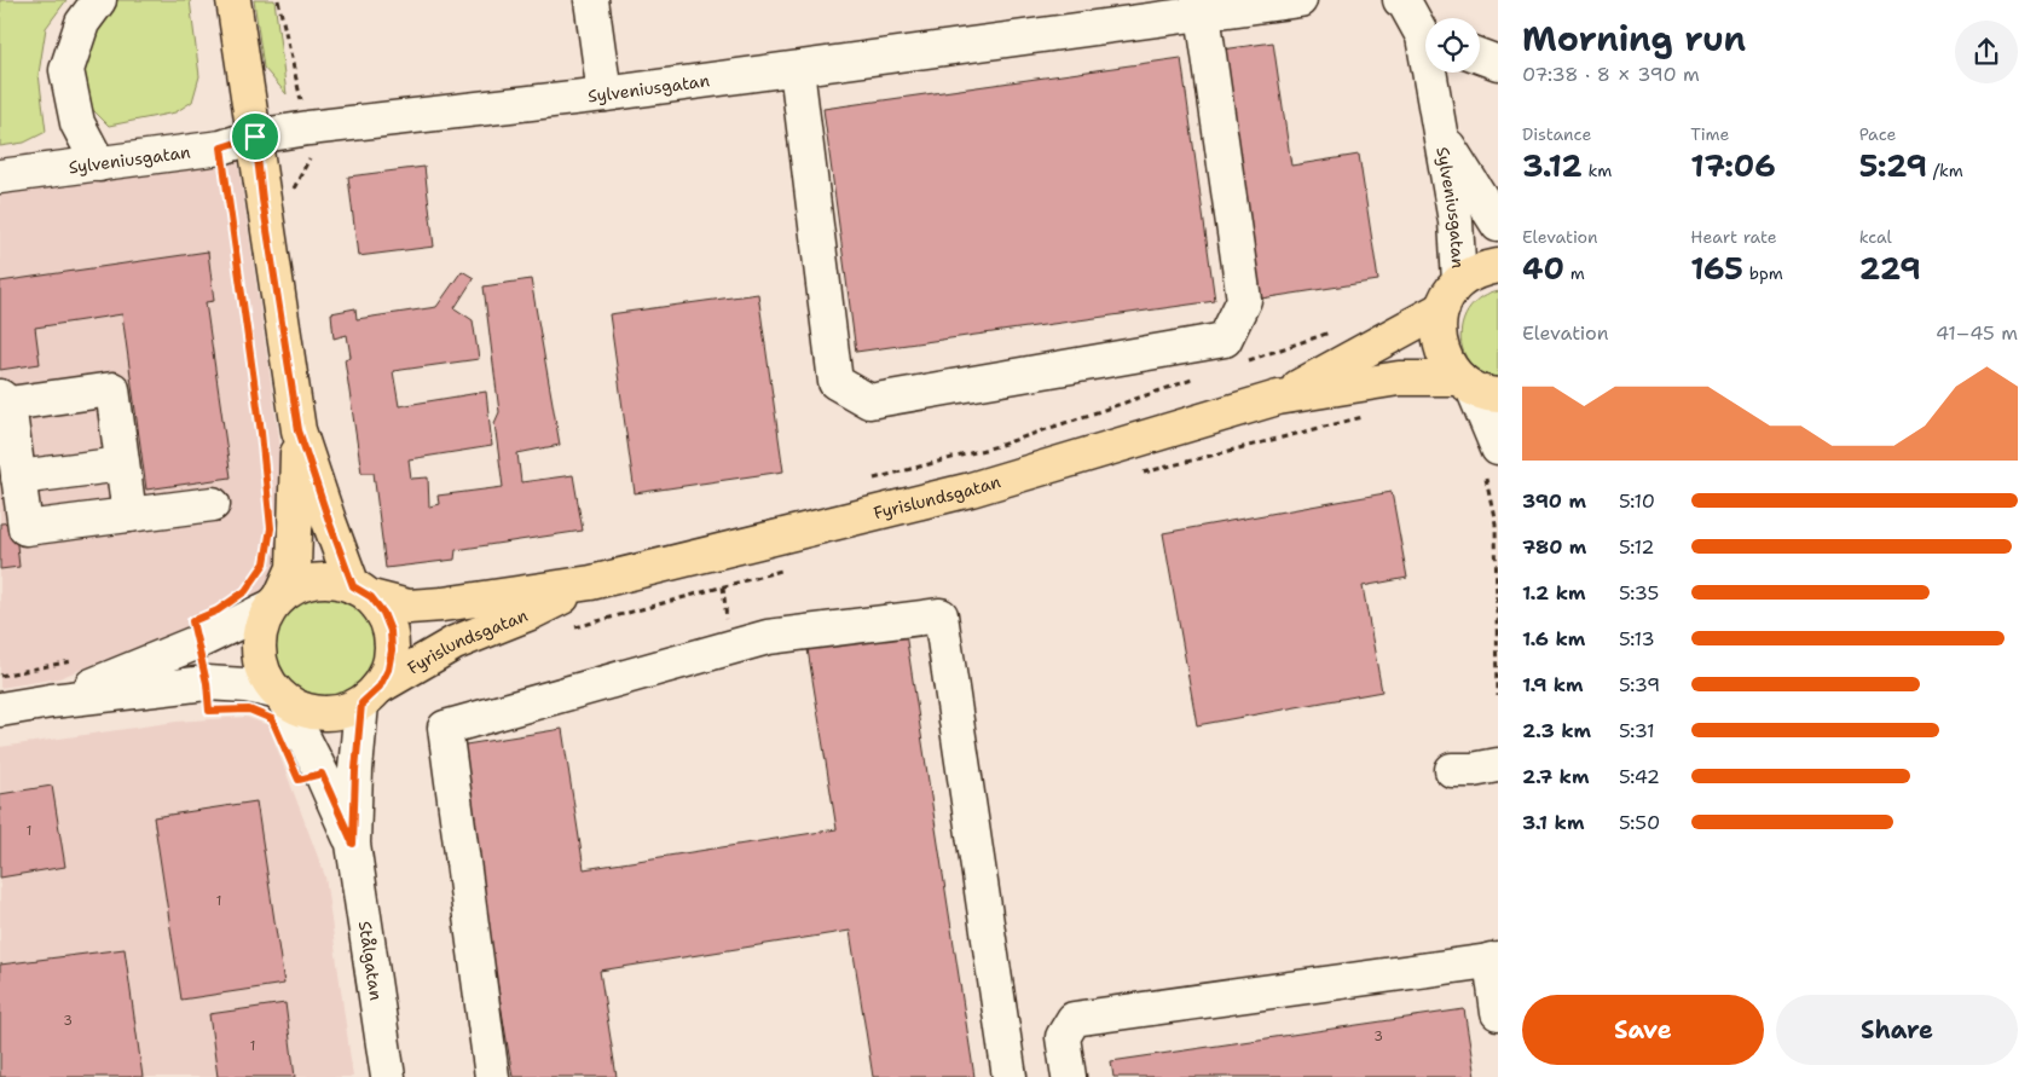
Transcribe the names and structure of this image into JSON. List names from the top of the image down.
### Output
{
  "streets": {
    "main road": ["Fyrislundsgatan"],
    "street": ["Sylveniusgatan", "Stålgatan"]
  },
  "crossings": [
    ["Sylveniusgatan", "Fyrislundsgatan"],
    ["Fyrislundsgatan", "Stålgatan"]
  ],
  "house_numbers": [
    "1",
    "1",
    "3",
    "3",
    "1"
  ],
  "page": {
    "heading": ["Morning run", "07:38 · 8 × 390 m"],
    "stats": [
      ["Distance", "3.12 km"],
      ["Time", "17:06"],
      ["Pace", "5:29 /km"],
      ["Elevation", "40 m"],
      ["Heart rate", "165 bpm"],
      ["kcal", "229"]
    ],
    "chart": ["Elevation", "41–45 m"],
    "list": [
      {
        "name": "390 m",
        "note": "5:10"
      },
      {
        "name": "780 m",
        "note": "5:12"
      },
      {
        "name": "1.2 km",
        "note": "5:35"
      },
      {
        "name": "1.6 km",
        "note": "5:13"
      },
      {
        "name": "1.9 km",
        "note": "5:39"
      },
      {
        "name": "2.3 km",
        "note": "5:31"
      },
      {
        "name": "2.7 km",
        "note": "5:42"
      },
      {
        "name": "3.1 km",
        "note": "5:50"
      }
    ],
    "buttons": ["Save", "Share"]
  }
}
